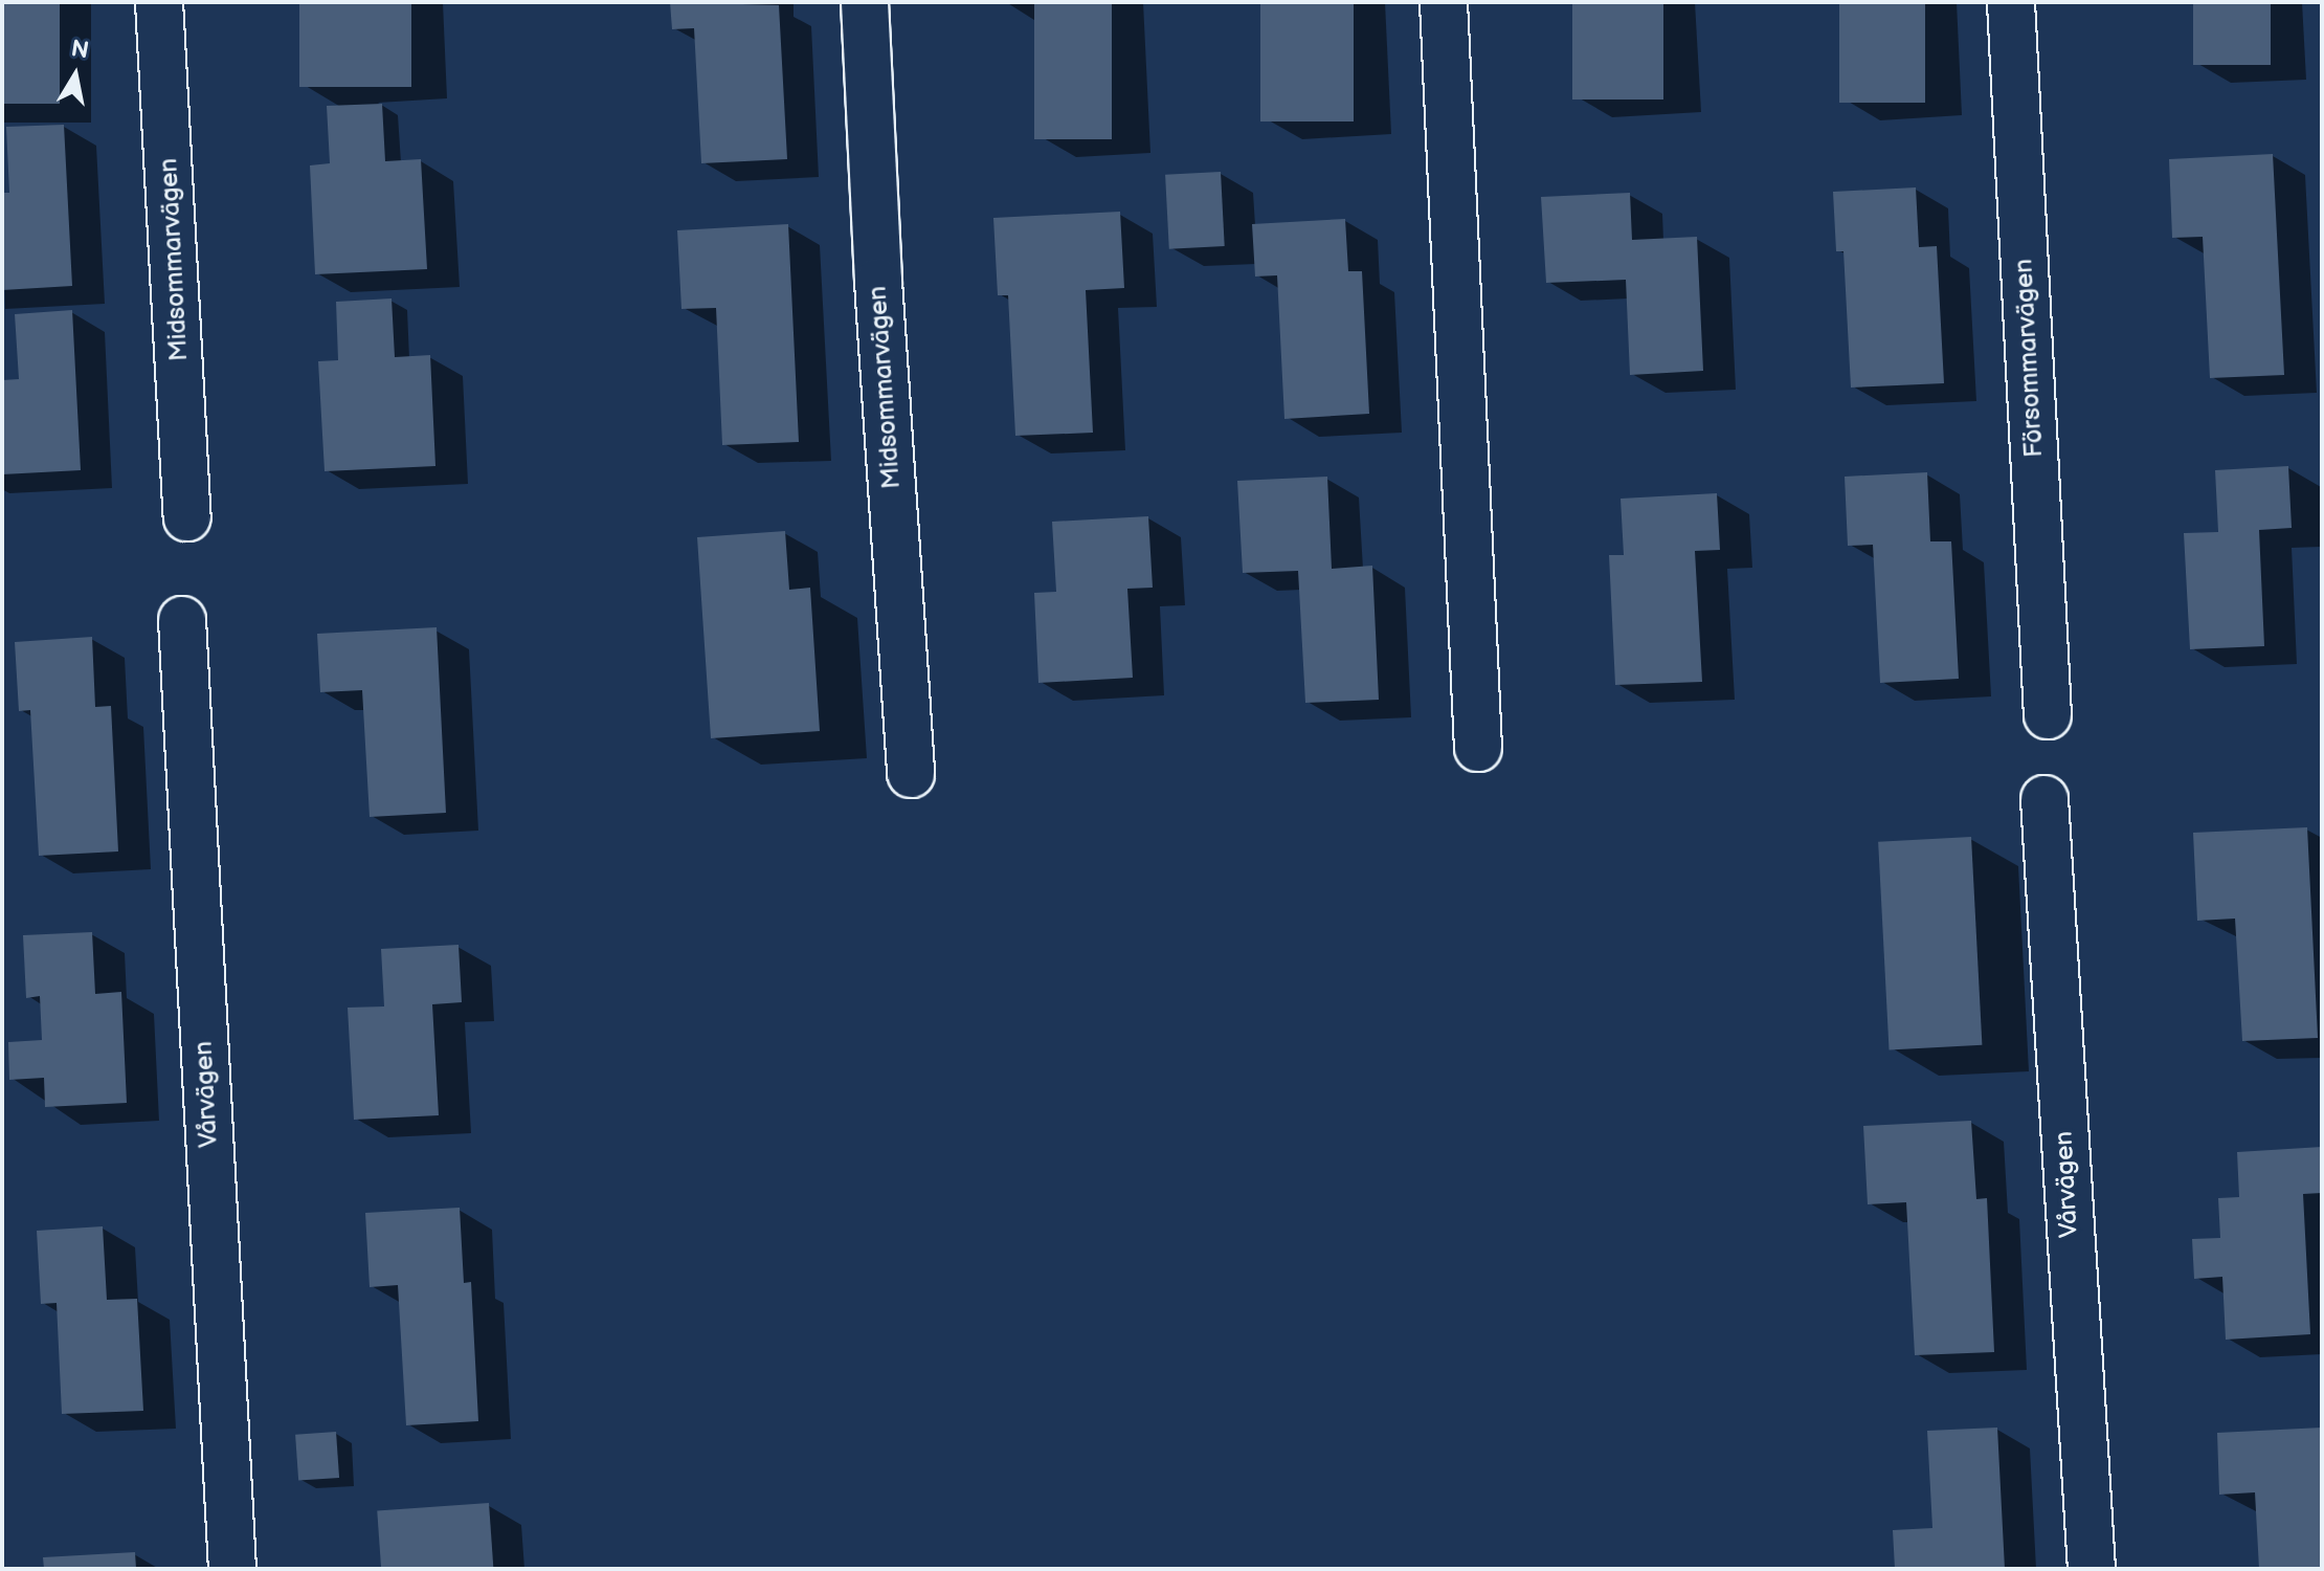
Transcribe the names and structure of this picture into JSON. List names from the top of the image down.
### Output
{
  "streets": {
    "street": ["Midsommarvägen", "Försommarvägen", "Vårvägen"]
  },
  "north": "top"
}
